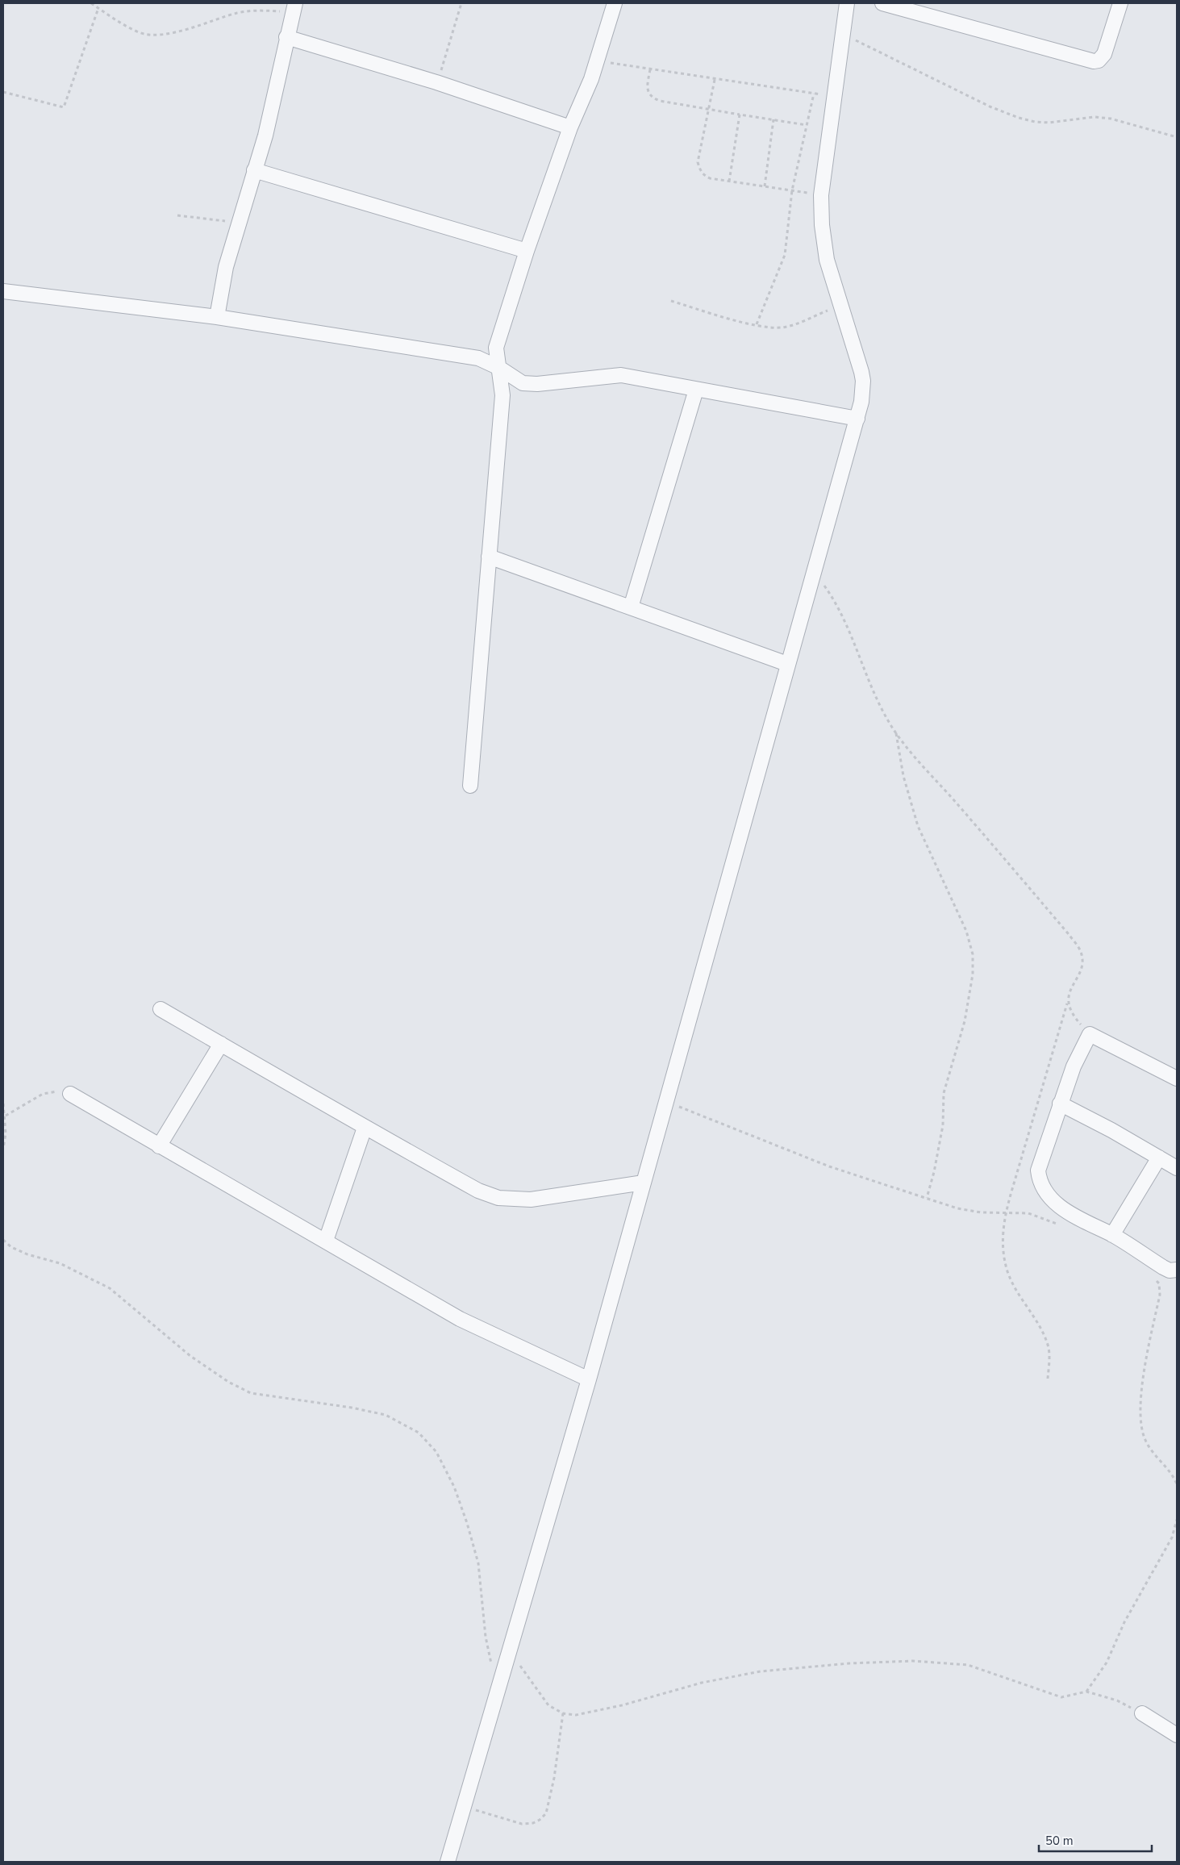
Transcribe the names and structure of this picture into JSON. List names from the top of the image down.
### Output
{
  "scale_bar": "50 m"
}
